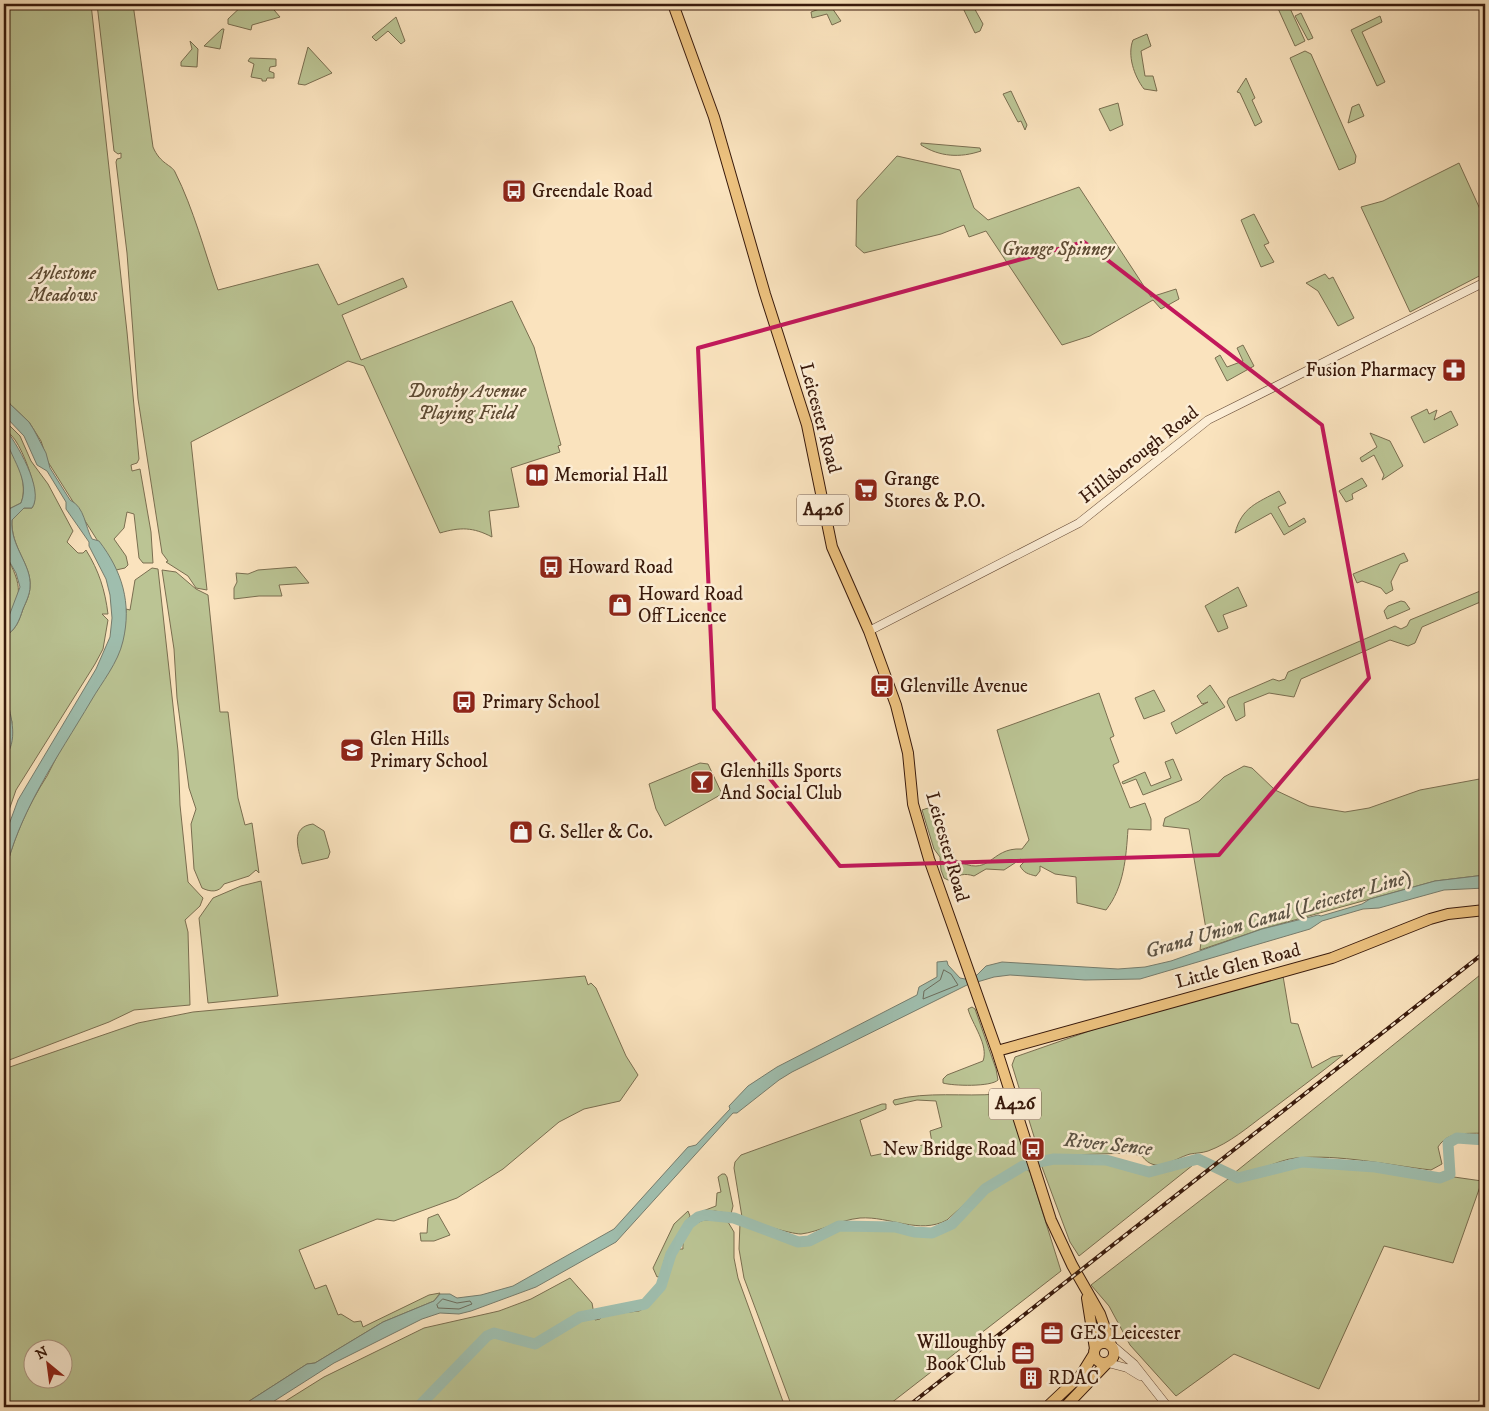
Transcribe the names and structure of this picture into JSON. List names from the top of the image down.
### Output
{
  "streets": {
    "main road": ["Leicester Road", "A426", "Little Glen Road"],
    "street": ["Hillsborough Road"]
  },
  "crossings": [
    ["Leicester Road", "Hillsborough Road"],
    ["Leicester Road", "A426"],
    ["Leicester Road", "Little Glen Road"],
    ["A426", "Little Glen Road"]
  ],
  "water": ["Grand Union Canal (Leicester Line)", "River Sence"],
  "parks": ["Grange Spinney", "Aylestone Meadows", "Dorothy Avenue Playing Field"],
  "places": {
    "bus stop": [
      "Greendale Road",
      "Howard Road",
      "Glenville Avenue",
      "Primary School",
      "New Bridge Road"
    ],
    "pharmacy": ["Fusion Pharmacy"],
    "library": ["Memorial Hall"],
    "supermarket": ["Grange Stores & P.O."],
    "shop": ["Howard Road Off Licence", "G. Seller & Co."],
    "school or university": ["Glen Hills Primary School"],
    "bar": ["Glenhills Sports And Social Club"],
    "office": ["GES Leicester", "Willoughby Book Club"],
    "building": ["RDAC"]
  },
  "north": "top left"
}
